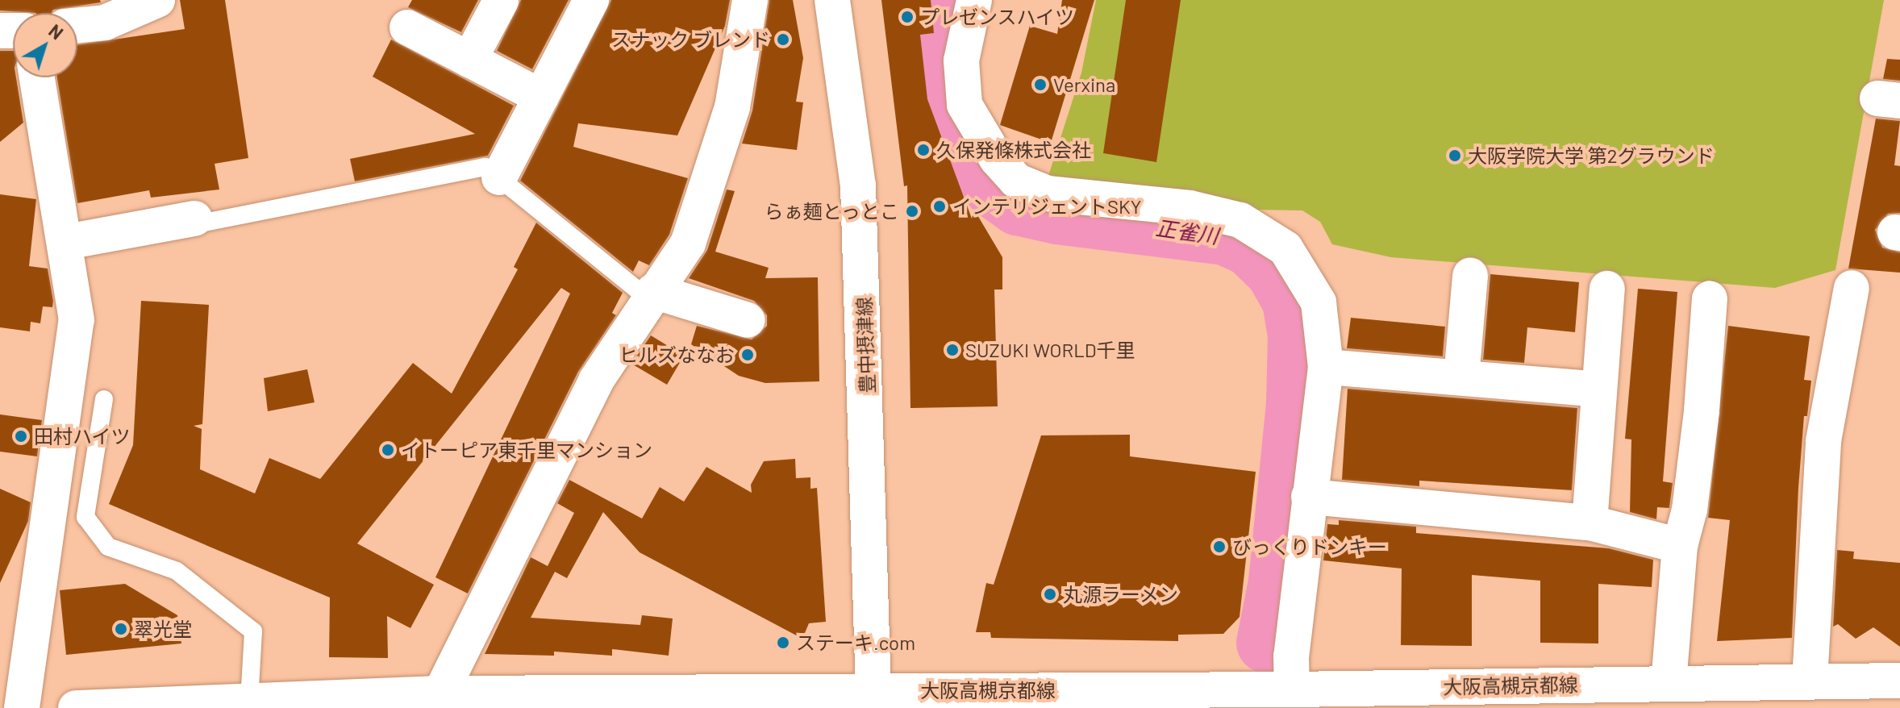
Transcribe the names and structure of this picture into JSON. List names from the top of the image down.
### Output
{
  "streets": {
    "street": ["豊中摂津線", "大阪高槻京都線"]
  },
  "crossings": [
    ["豊中摂津線", "大阪高槻京都線"]
  ],
  "water": ["正雀川"],
  "places": [
    "プレゼンスハイツ",
    "スナック ブレンド",
    "Verxina",
    "久保発條株式会社",
    "大阪学院大学 第2グラウンド",
    "インテリジェントSKY",
    "らぁ麺とっとこ",
    "SUZUKI WORLD千里",
    "ヒルズななお",
    "田村ハイツ",
    "イトーピア東千里マンション",
    "びっくりドンキー",
    "丸源ラーメン",
    "翠光堂",
    "ステーキ.com"
  ],
  "north": "top right"
}
